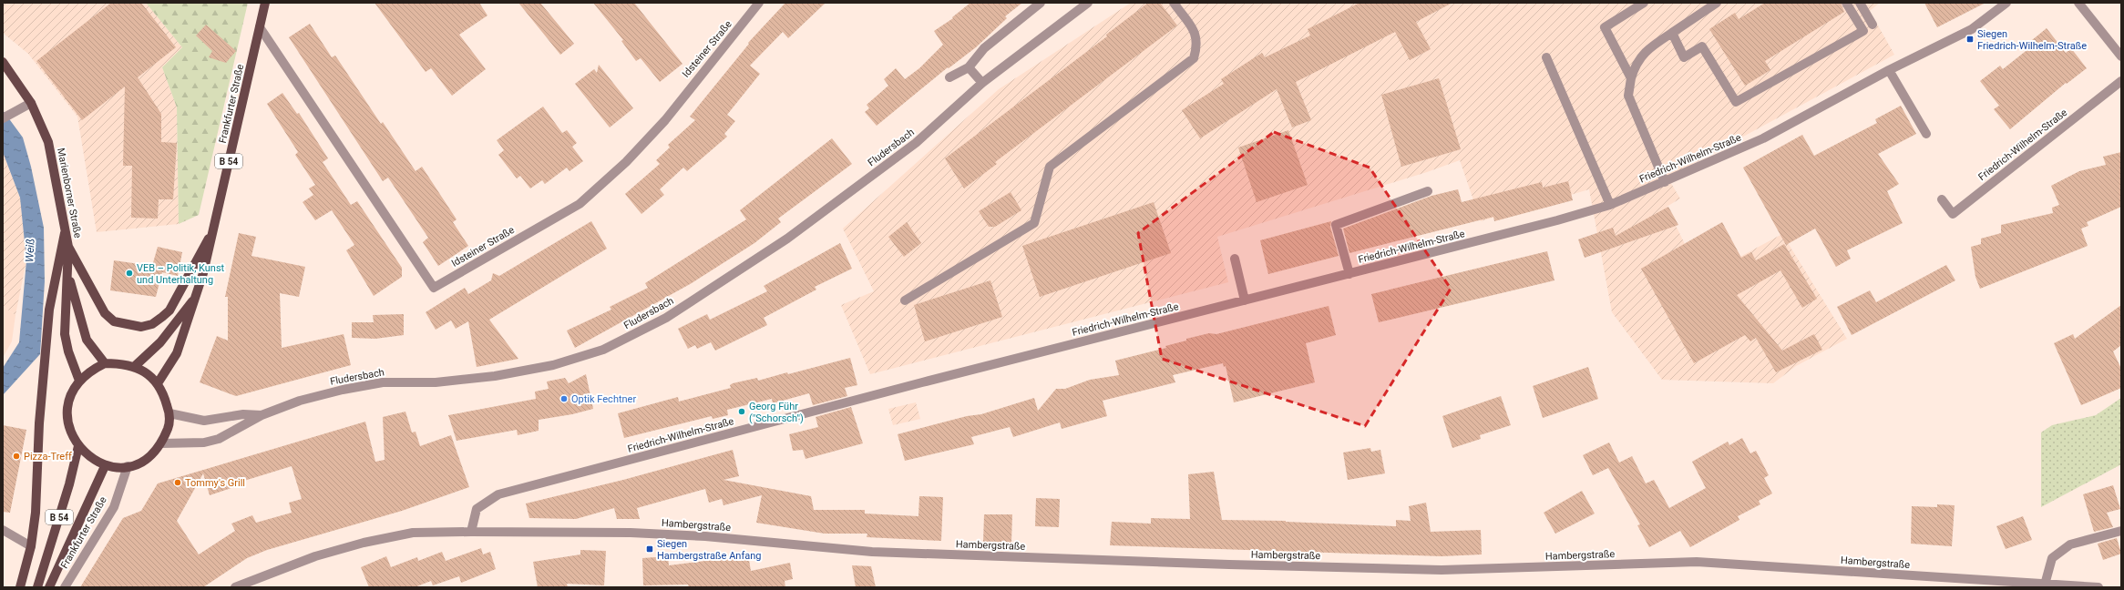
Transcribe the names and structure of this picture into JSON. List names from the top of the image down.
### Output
{
  "streets": {
    "main road": ["Frankfurter Straße", "B 54", "Marienborner Straße"],
    "street": [
      "Idsteiner Straße",
      "Friedrich-Wilhelm-Straße",
      "Fludersbach",
      "Hambergstraße"
    ]
  },
  "crossings": [
    ["Idsteiner Straße", "Frankfurter Straße"],
    ["Frankfurter Straße", "Fludersbach"],
    ["Frankfurter Straße", "Marienborner Straße"],
    ["Friedrich-Wilhelm-Straße", "Hambergstraße"],
    ["Fludersbach", "Marienborner Straße"]
  ],
  "water": ["Weiß"],
  "places": {
    "transit": ["Siegen Friedrich-Wilhelm-Straße", "Siegen Hambergstraße Anfang"],
    "other": [
      "VEB – Politik, Kunst und Unterhaltung",
      "Optik Fechtner",
      "Georg Führ (\"Schorsch\")",
      "Pizza-Treff",
      "Tommy's Grill"
    ]
  }
}
